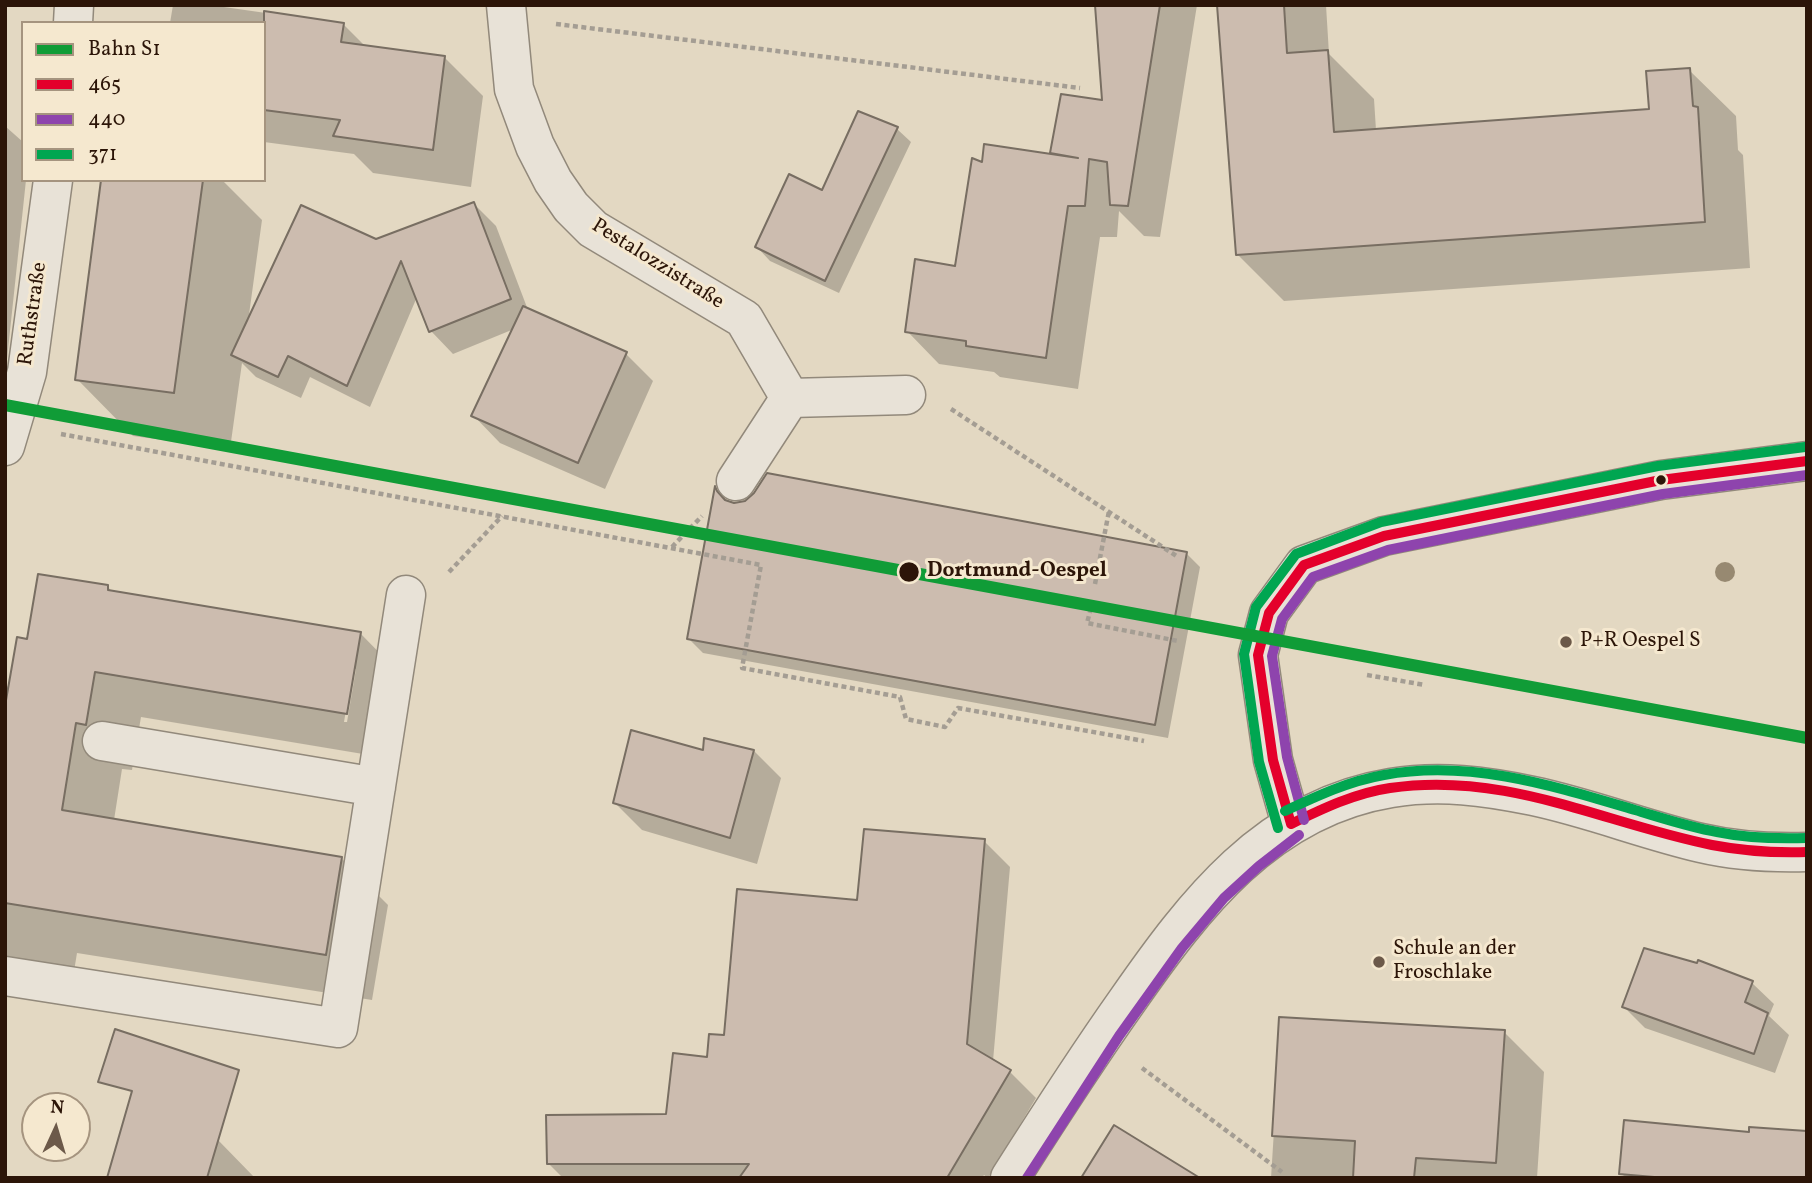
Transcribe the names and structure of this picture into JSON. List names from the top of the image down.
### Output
{
  "streets": {
    "street": ["Pestalozzistraße", "Ruthstraße"]
  },
  "places": ["Dortmund-Oespel", "P+R Oespel S", "Schule an der Froschlake"],
  "lines": [
    "rail line S1",
    "transit line 371",
    "transit line 465",
    "transit line 440"
  ],
  "legend": [
    "Bahn S1",
    "465",
    "440",
    "371"
  ],
  "north": "top"
}
